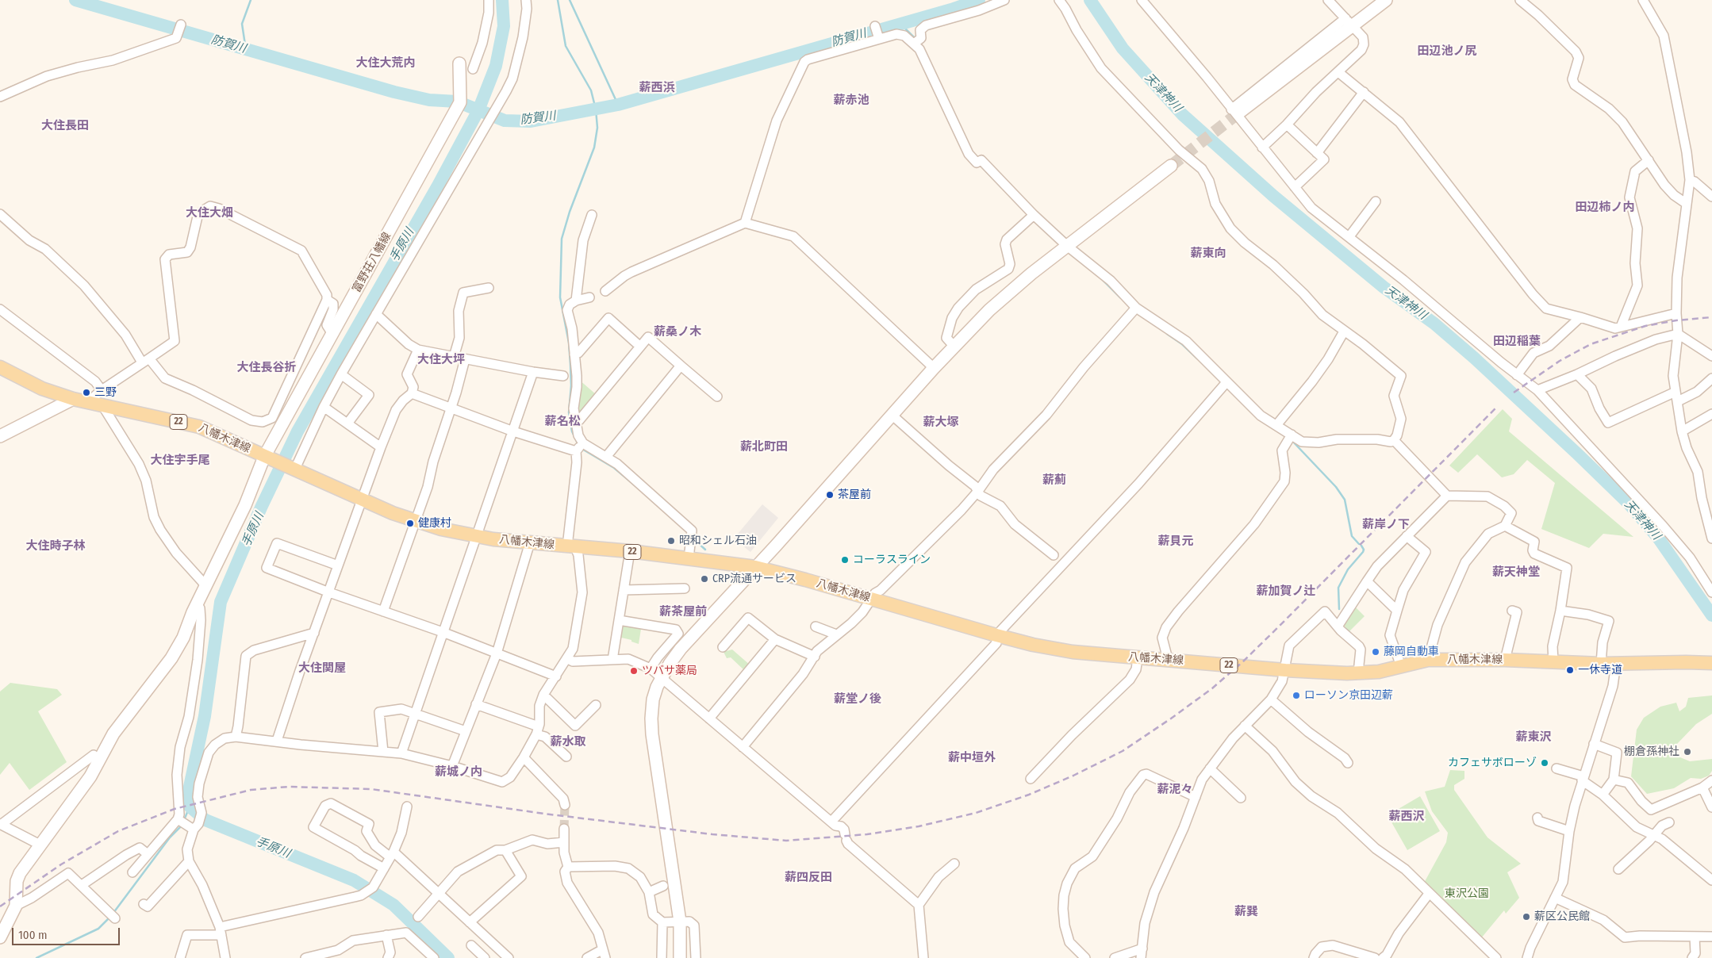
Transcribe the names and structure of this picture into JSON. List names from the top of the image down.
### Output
{
  "streets": {
    "main road": ["22", "八幡木津線"],
    "street": ["富野荘八幡線"]
  },
  "crossings": [
    ["富野荘八幡線", "八幡木津線"]
  ],
  "districts": [
    "田辺池ノ尻",
    "大住大荒内",
    "薪西浜",
    "薪赤池",
    "大住長田",
    "田辺柿ノ内",
    "大住大畑",
    "薪東向",
    "薪桑ノ木",
    "田辺稲葉",
    "大住大坪",
    "大住長谷折",
    "薪名松",
    "薪大塚",
    "薪北町田",
    "大住宇手尾",
    "薪薊",
    "薪岸ノ下",
    "薪貝元",
    "大住時子林",
    "薪天神堂",
    "薪加賀ノ辻",
    "薪茶屋前",
    "大住関屋",
    "薪堂ノ後",
    "薪東沢",
    "薪水取",
    "薪中垣外",
    "薪城ノ内",
    "薪泥々",
    "薪西沢",
    "薪四反田",
    "薪巽"
  ],
  "water": ["防賀川", "天津神川", "手原川"],
  "parks": ["東沢公園"],
  "places": [
    "三野",
    "茶屋前",
    "健康村",
    "昭和シェル石油",
    "コーラスライン",
    "CRP流通サービス",
    "藤岡自動車",
    "一休寺道",
    "ツバサ薬局",
    "ローソン京田辺薪",
    "棚倉孫神社",
    "カフェサボローゾ",
    "薪区公民館"
  ],
  "scale_bar": "100 m"
}
